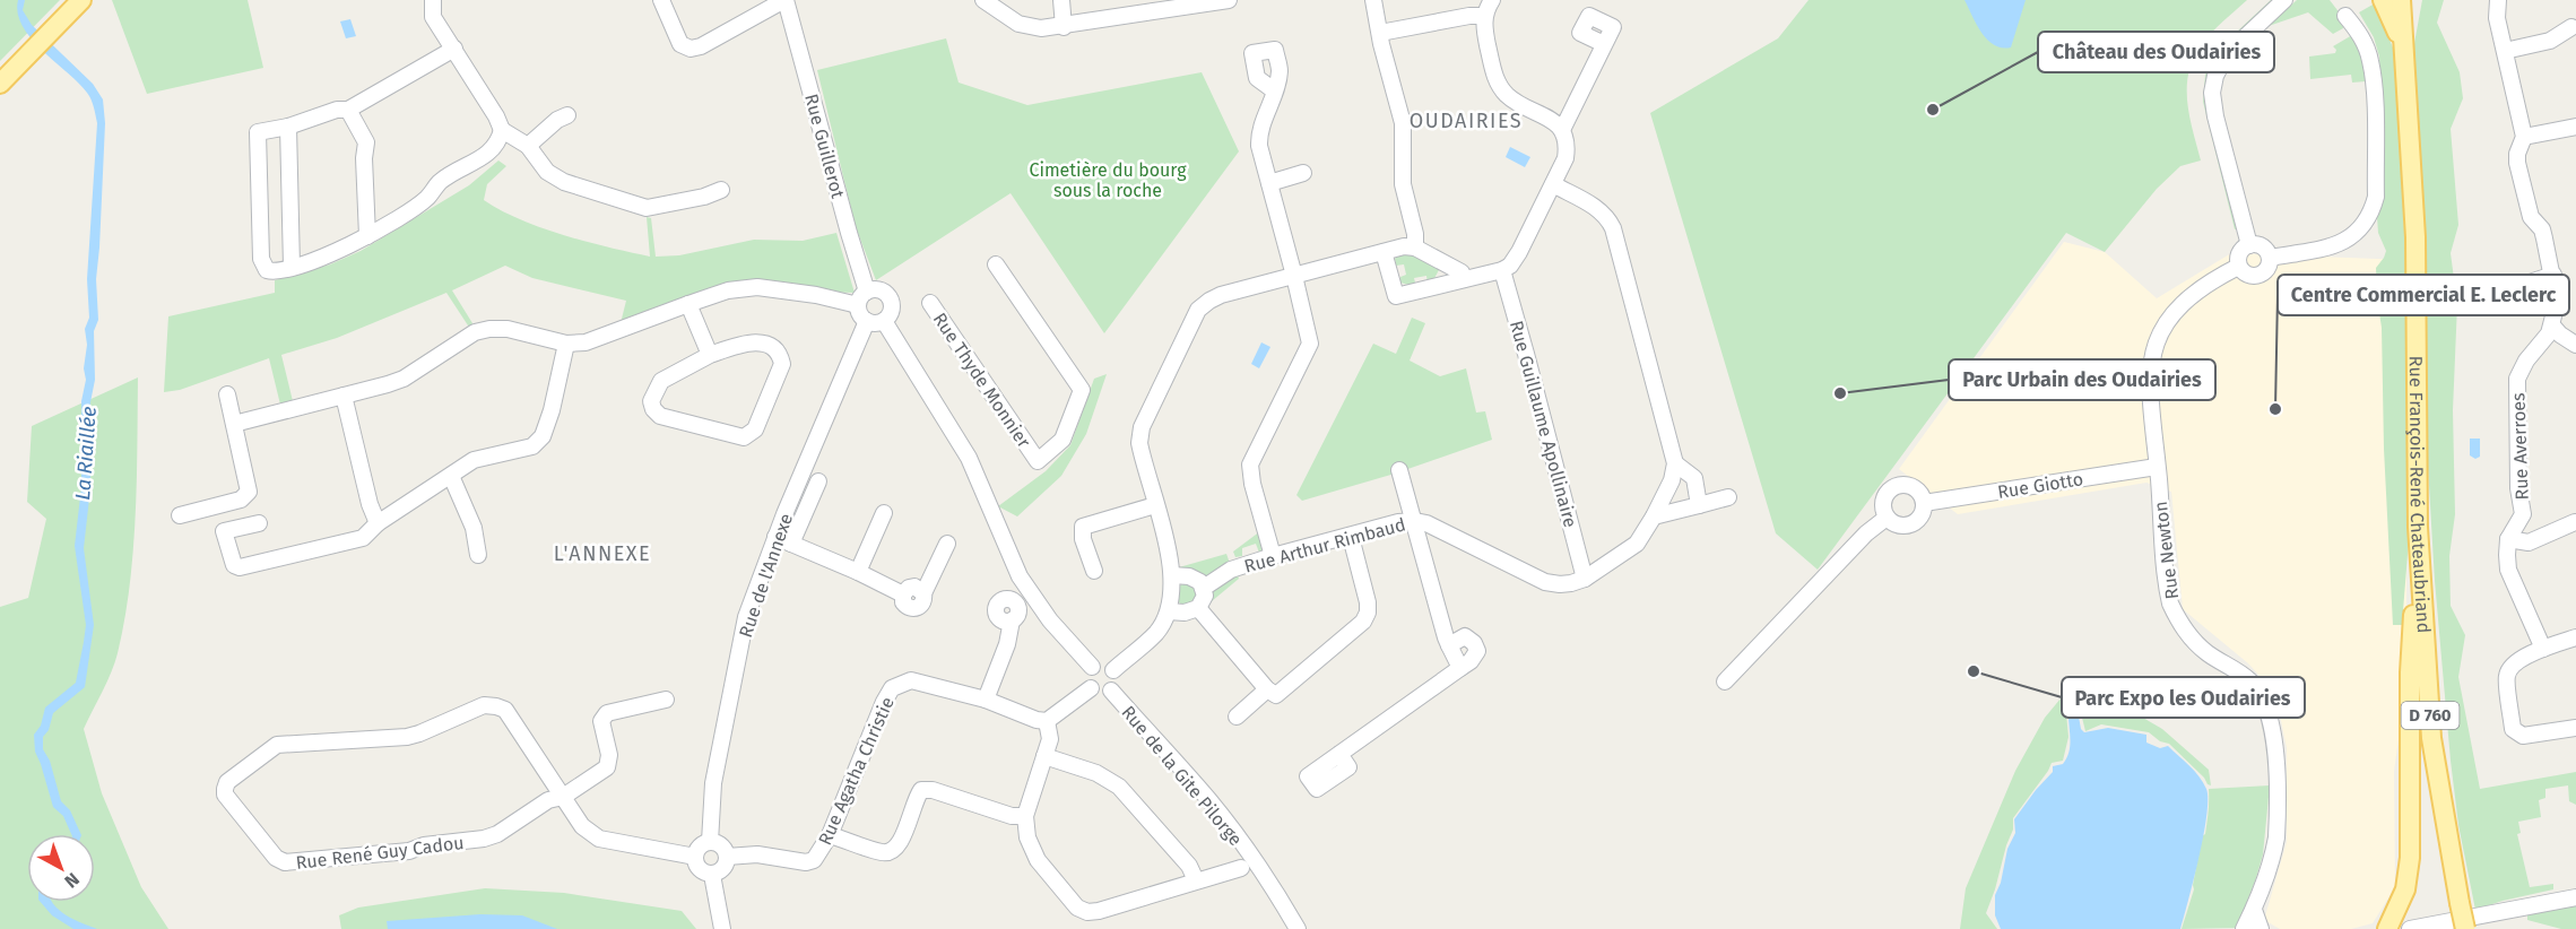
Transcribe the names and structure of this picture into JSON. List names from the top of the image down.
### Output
{
  "streets": {
    "main road": ["Rue François-René Chateaubriand", "D 760"],
    "street": [
      "Rue Guillerot",
      "Rue Thyde Monnier",
      "Rue Guillaume Apollinaire",
      "Rue Averroes",
      "Rue Giotto",
      "Rue Arthur Rimbaud",
      "Rue Newton",
      "Rue de l'Annexe",
      "Rue Agatha Christie",
      "Rue de la Gite Pilorge",
      "Rue René Guy Cadou"
    ]
  },
  "crossings": [
    ["Rue Guillerot", "Rue de l'Annexe"],
    ["Rue Guillaume Apollinaire", "Rue Arthur Rimbaud"],
    ["Rue Giotto", "Rue Newton"],
    ["Rue de l'Annexe", "Rue Agatha Christie"],
    ["Rue de l'Annexe", "Rue René Guy Cadou"],
    ["Rue Agatha Christie", "Rue René Guy Cadou"]
  ],
  "districts": ["OUDAIRIES", "L'ANNEXE"],
  "water": ["La Riaillée"],
  "parks": ["Cimetière du bourg sous la roche"],
  "places": [
    "Château des Oudairies",
    "Parc Urbain des Oudairies",
    "Centre Commercial E. Leclerc",
    "Parc Expo les Oudairies"
  ],
  "north": "bottom right"
}
